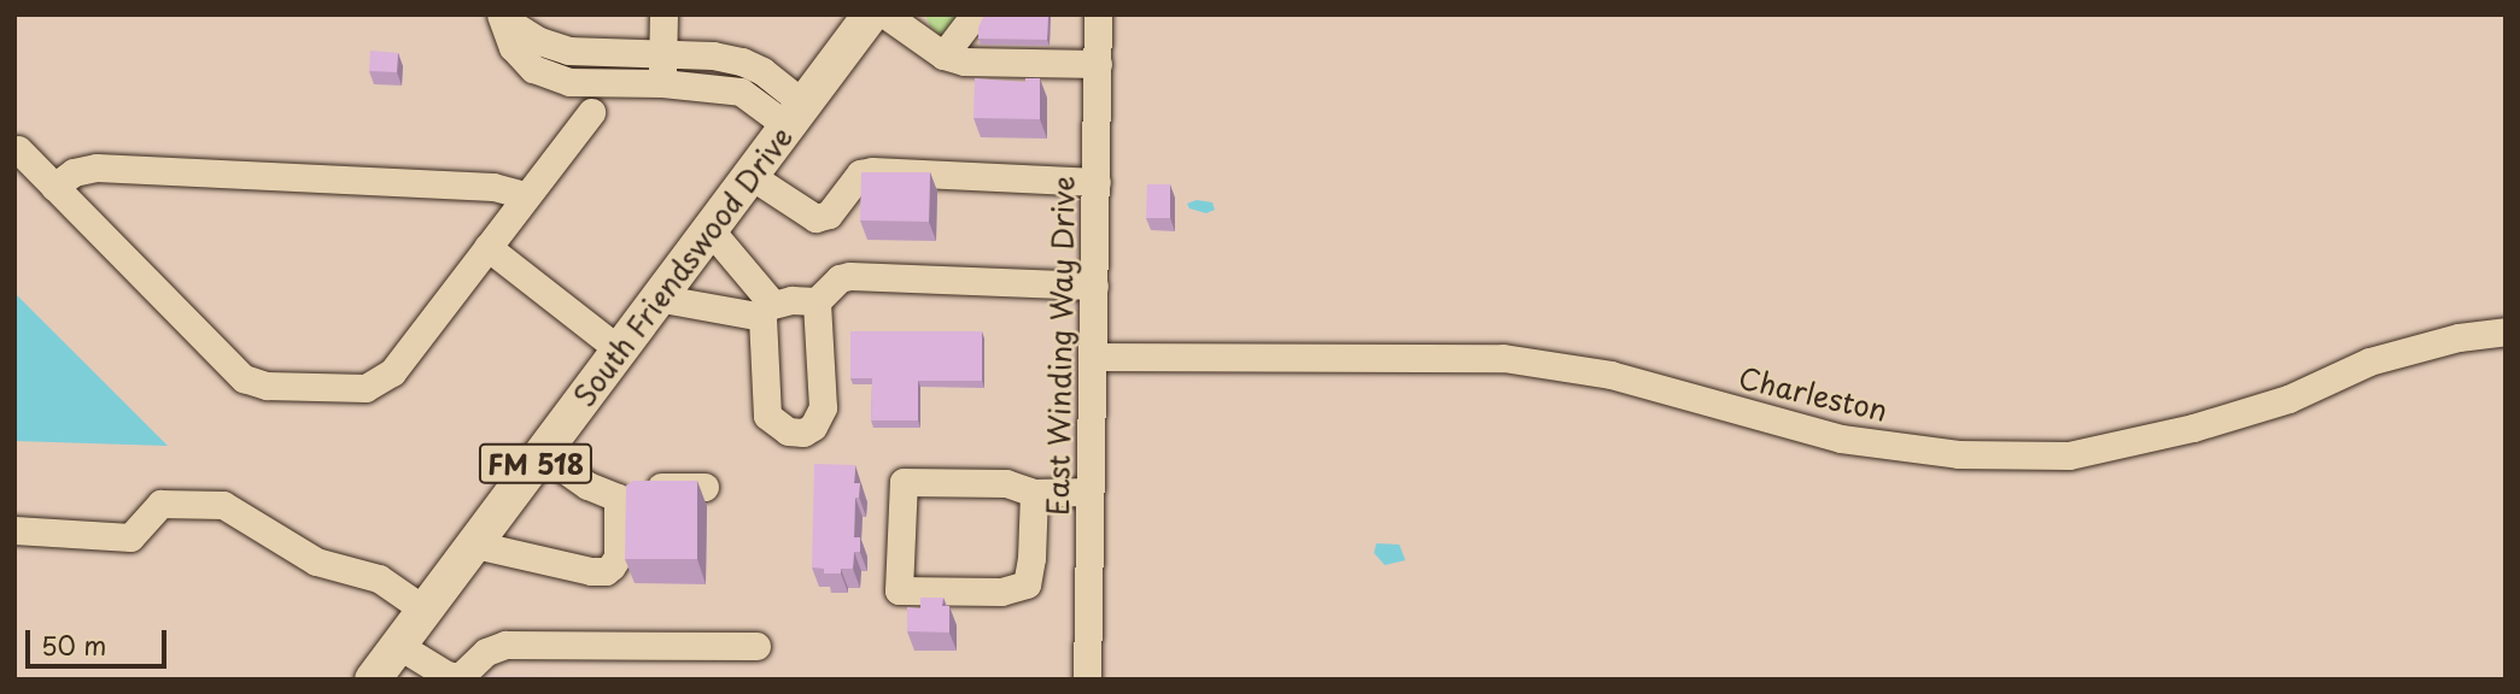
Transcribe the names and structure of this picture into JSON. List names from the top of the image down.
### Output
{
  "streets": {
    "main road": ["South Friendswood Drive", "FM 518"],
    "street": ["East Winding Way Drive", "Charleston"]
  },
  "crossings": [
    ["East Winding Way Drive", "Charleston"]
  ],
  "scale_bar": "50 m"
}
